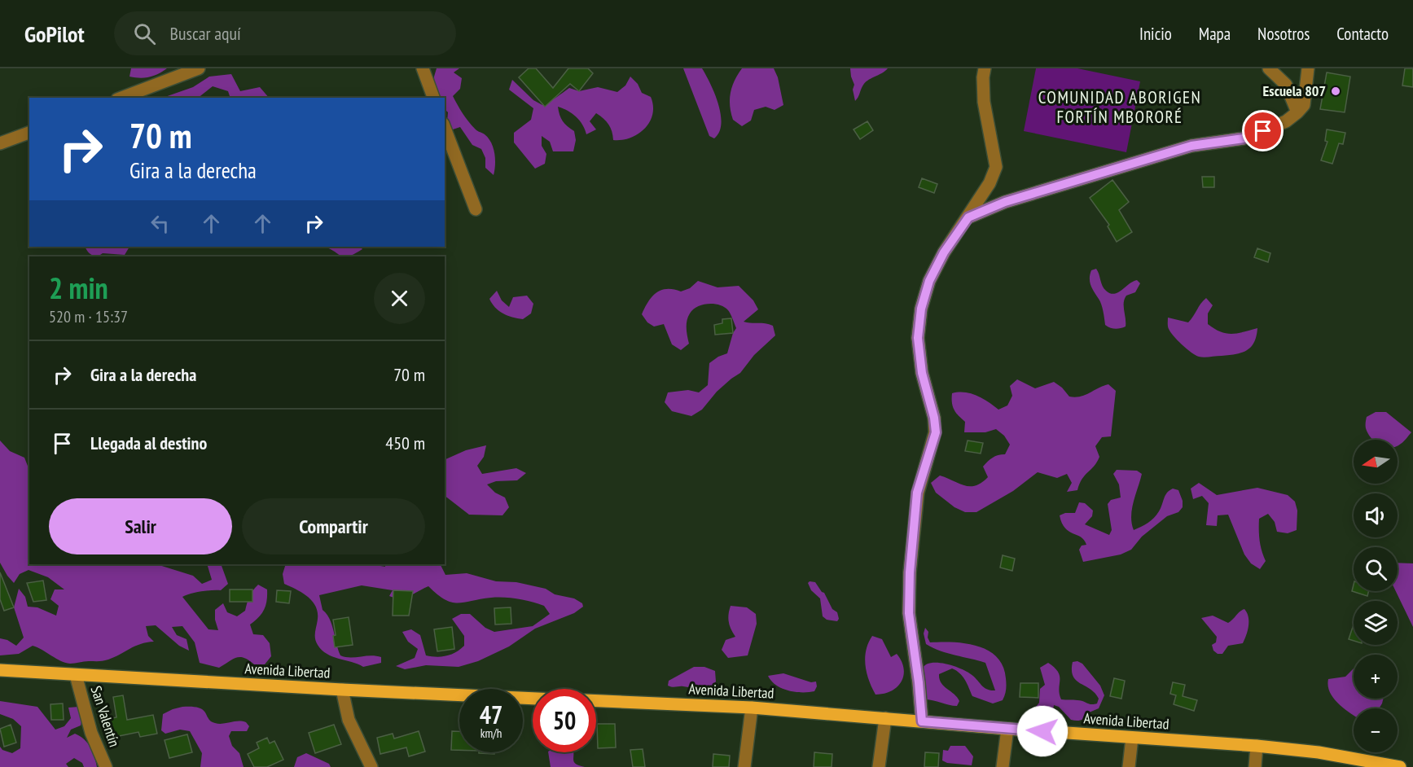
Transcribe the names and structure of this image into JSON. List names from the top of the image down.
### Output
{
  "streets": {
    "main road": ["Avenida Libertad"],
    "street": ["San Valentín"]
  },
  "crossings": [
    ["Avenida Libertad", "San Valentín"]
  ],
  "districts": ["COMUNIDAD ABORIGEN FORTÍN MBORORÉ"],
  "places": ["Escuela 807"],
  "north": "left",
  "page": {
    "header": "GoPilot",
    "search": "Buscar aquí",
    "nav": [
      "Inicio",
      "Mapa",
      "Nosotros",
      "Contacto"
    ],
    "turn": ["70 m", "Gira a la derecha"],
    "heading": ["2 min", "520 m · 15:37"],
    "list": [
      {
        "name": "Gira a la derecha",
        "value": "70 m"
      },
      {
        "name": "Llegada al destino",
        "value": "450 m"
      }
    ],
    "map_buttons": ["+", "−"],
    "buttons": ["Salir", "Compartir"],
    "speed": "47 km/h",
    "limit": "50"
  }
}
